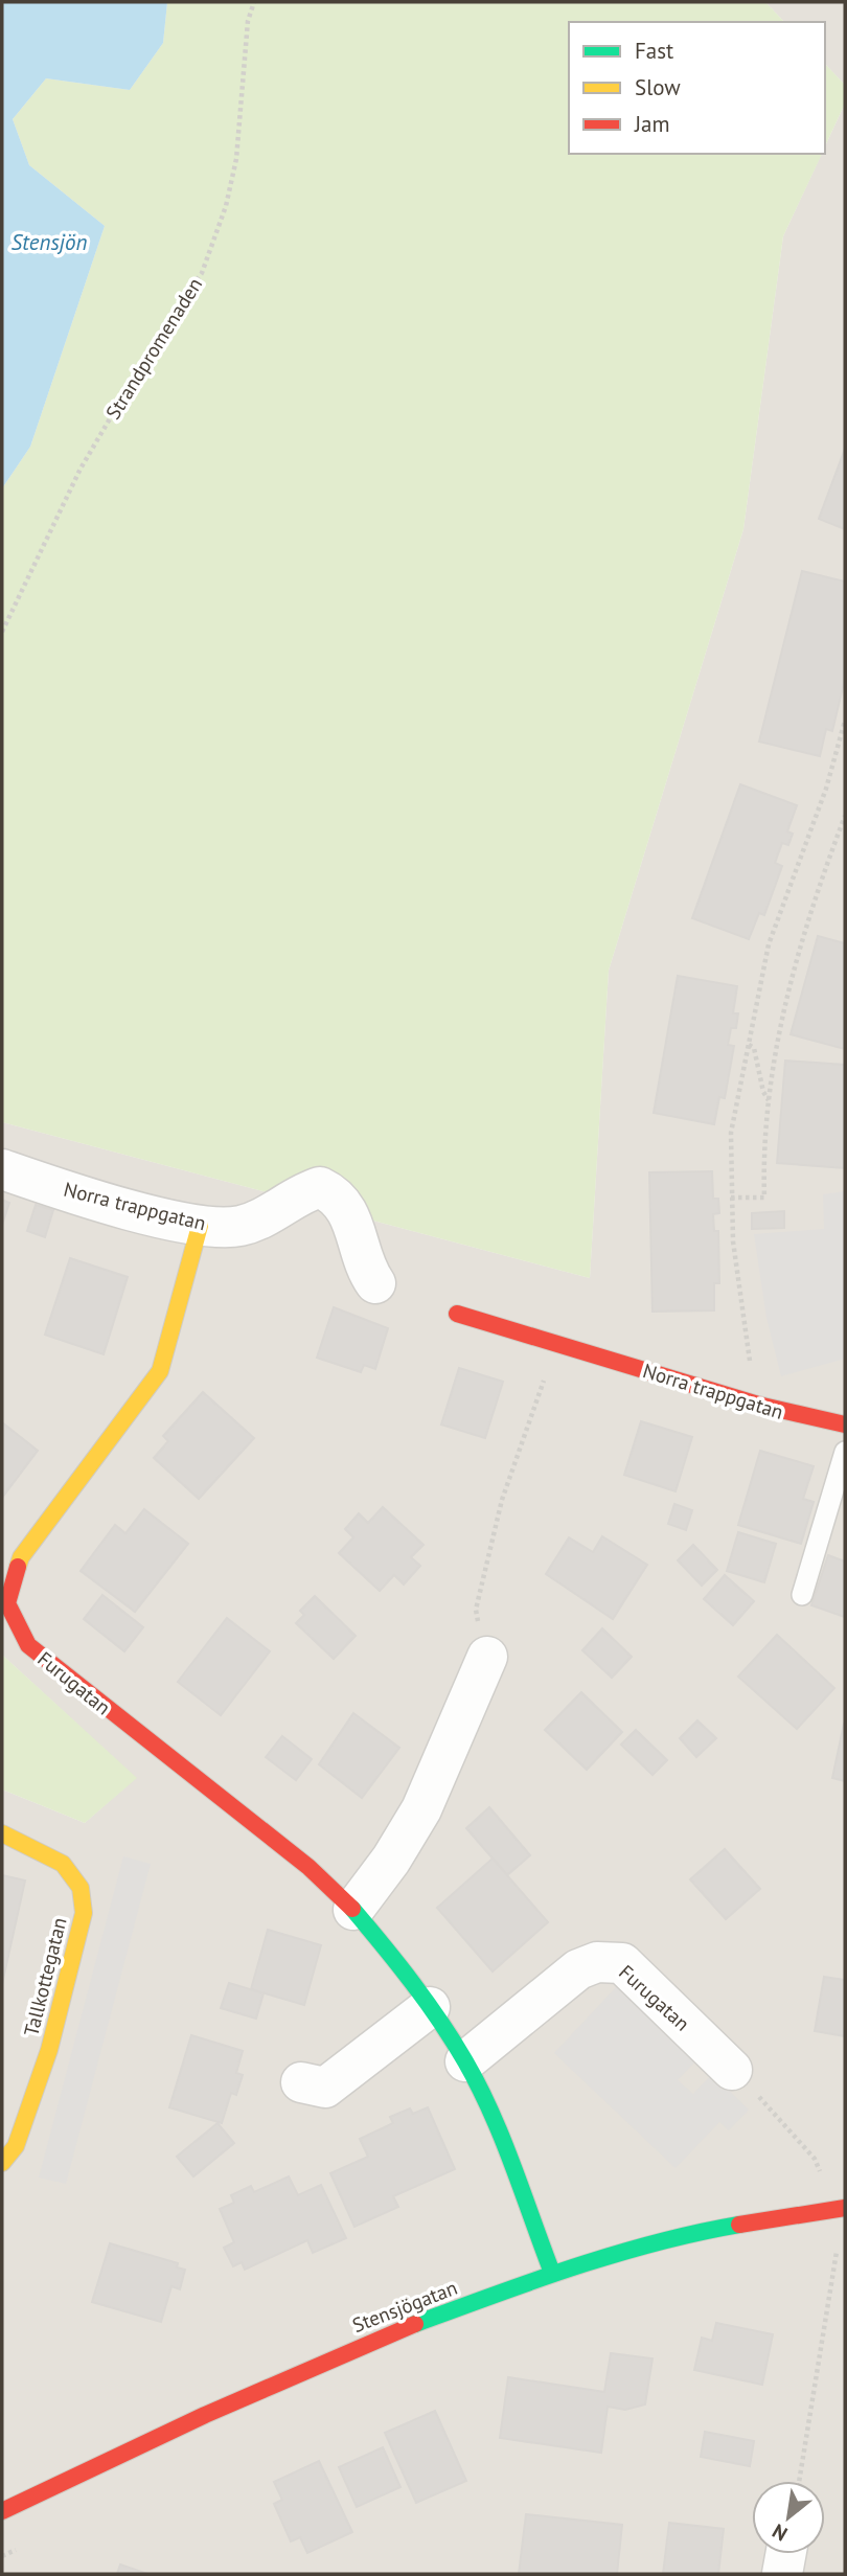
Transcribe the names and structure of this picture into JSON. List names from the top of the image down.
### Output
{
  "streets": {
    "street": [
      "Norra trappgatan",
      "Furugatan",
      "Tallkottegatan",
      "Stensjögatan"
    ],
    "path": ["Strandpromenaden"]
  },
  "crossings": [
    ["Norra trappgatan", "Furugatan"],
    ["Furugatan", "Stensjögatan"]
  ],
  "water": ["Stensjön"],
  "legend": ["Fast", "Slow", "Jam"],
  "north": "bottom left"
}
